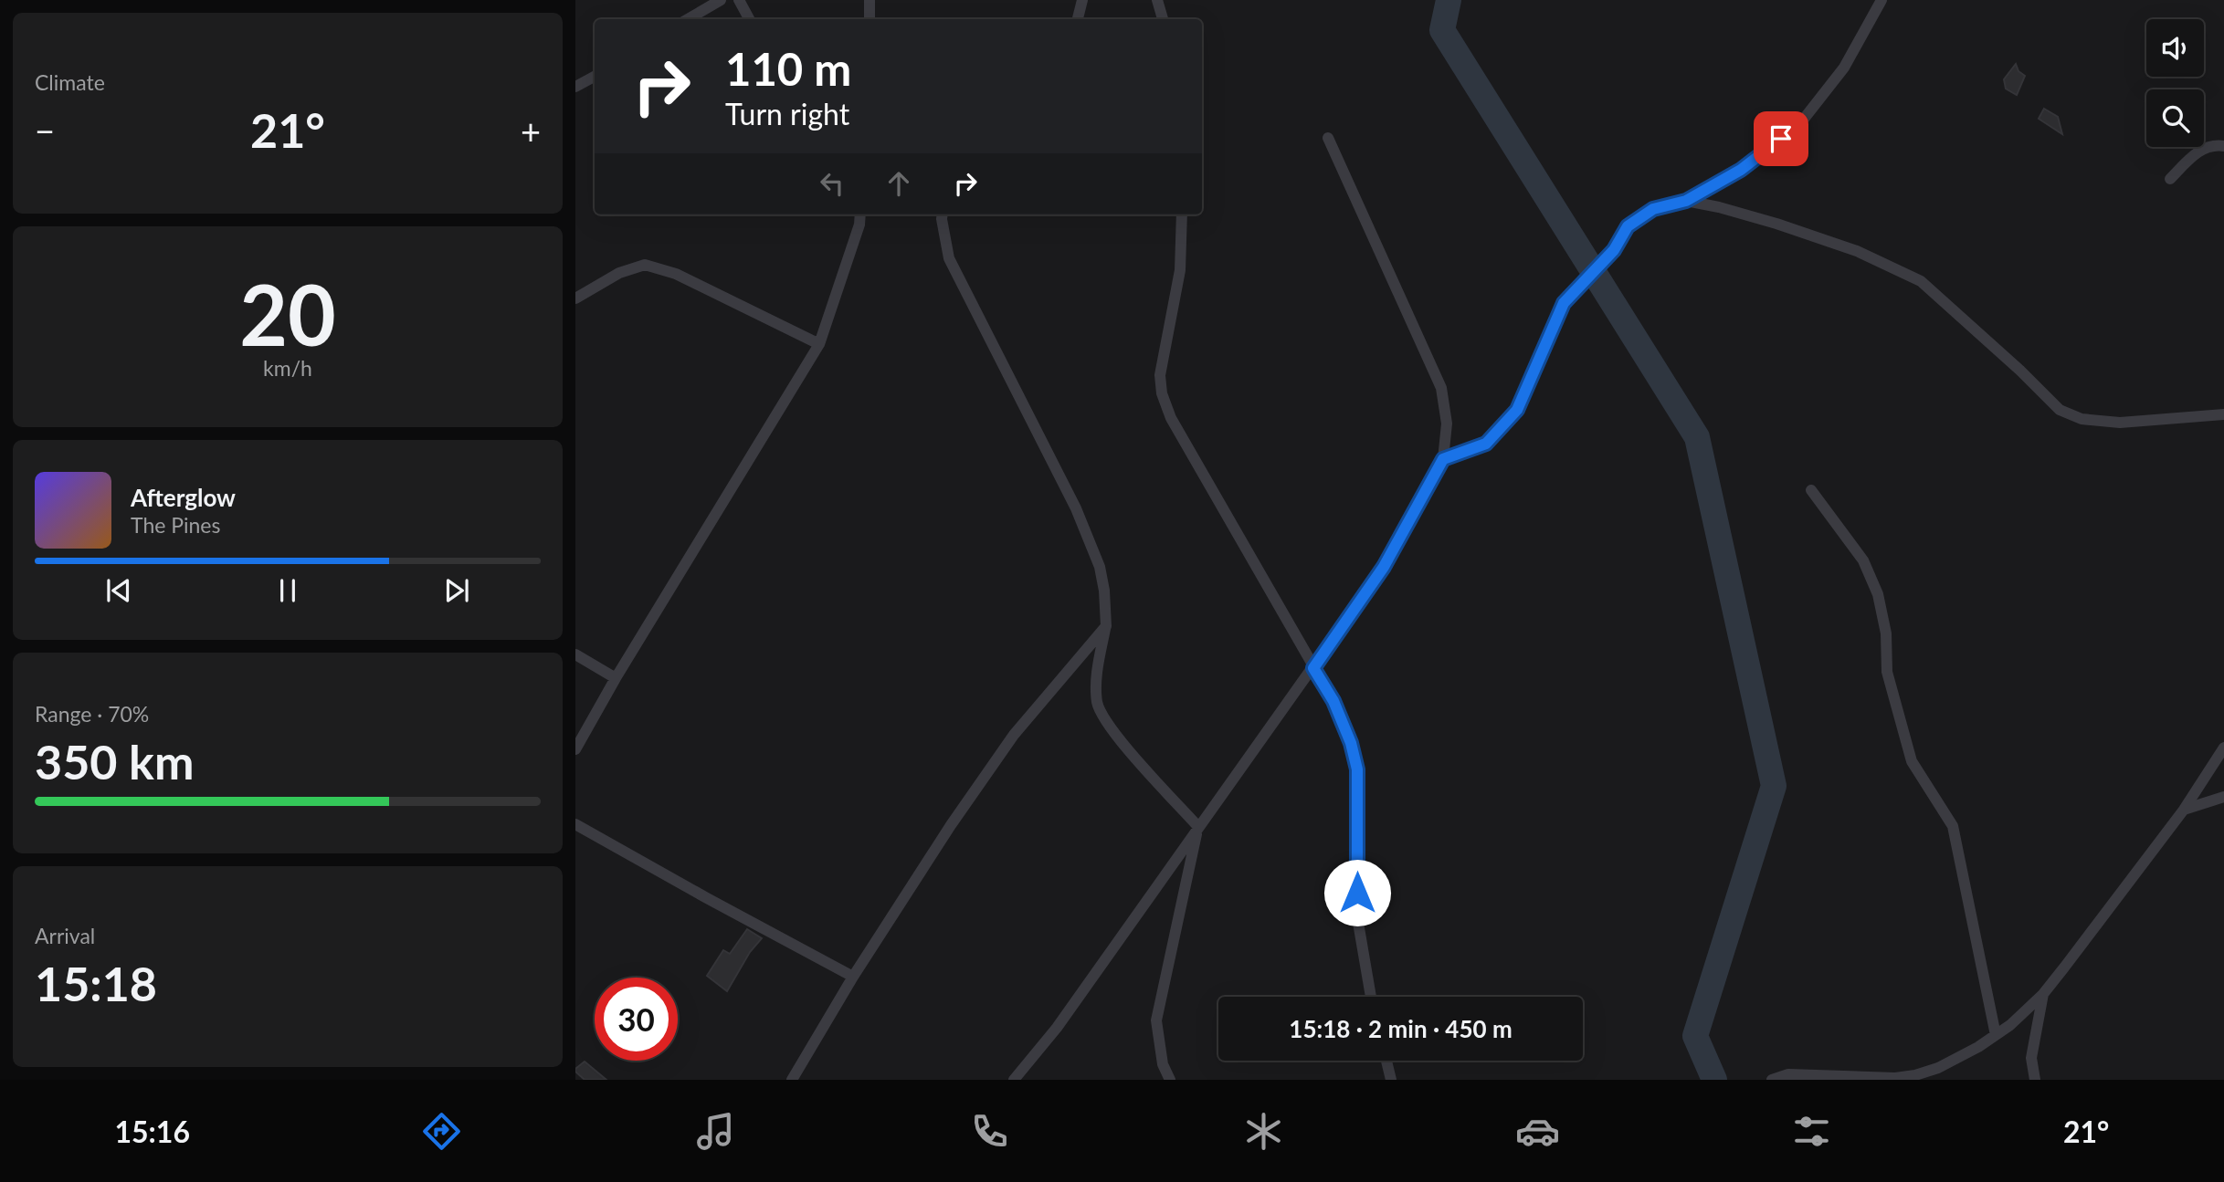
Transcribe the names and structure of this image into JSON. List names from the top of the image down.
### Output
{
  "page": {
    "tile": [
      "Climate",
      ["20", "km/h"],
      ["Range · 70%", "350 km"],
      ["Arrival", "15:18"]
    ],
    "turn": ["110 m", "Turn right"],
    "heat": ["−", "21°", "+"],
    "song": ["Afterglow", "The Pines"],
    "limit": "30",
    "trip": "15:18 · 2 min · 450 m",
    "tabs": ["15:16", "21°"]
  }
}
